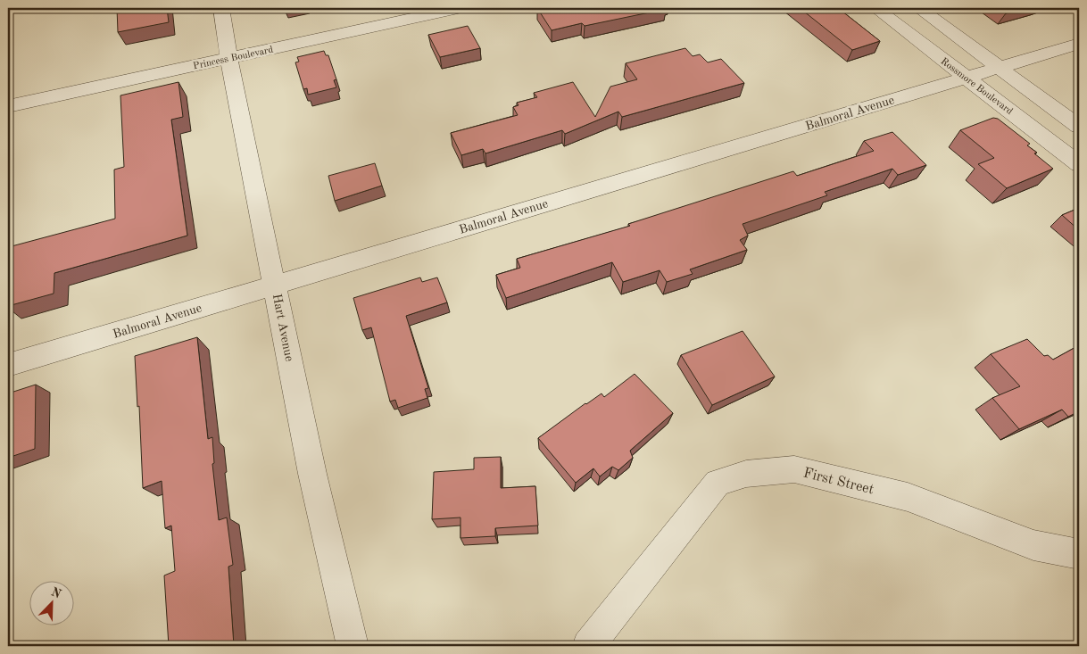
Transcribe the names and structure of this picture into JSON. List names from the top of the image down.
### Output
{
  "streets": {
    "street": [
      "Princess Boulevard",
      "Rossmore Boulevard",
      "Balmoral Avenue",
      "Hart Avenue",
      "First Street"
    ]
  },
  "crossings": [
    ["Princess Boulevard", "Hart Avenue"],
    ["Rossmore Boulevard", "Balmoral Avenue"],
    ["Balmoral Avenue", "Hart Avenue"]
  ],
  "north": "top right"
}
